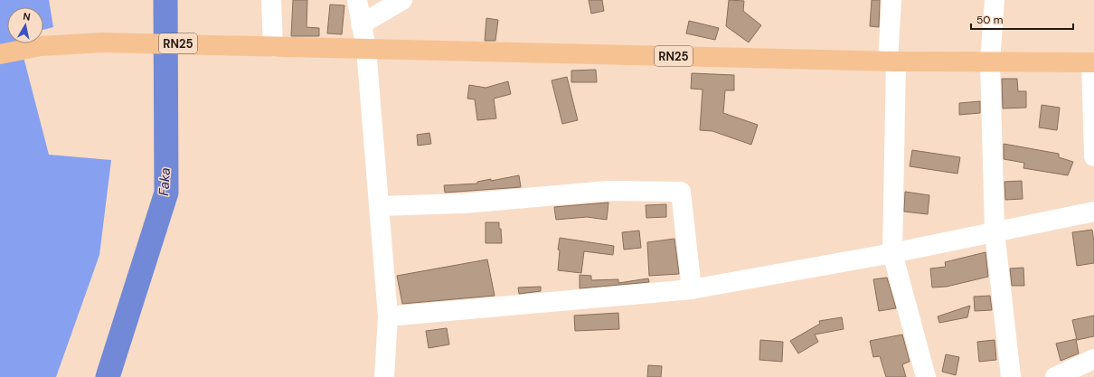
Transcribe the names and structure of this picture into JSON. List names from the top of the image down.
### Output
{
  "streets": {
    "main road": ["RN25"]
  },
  "water": ["Faka"],
  "scale_bar": "50 m",
  "north": "top"
}
